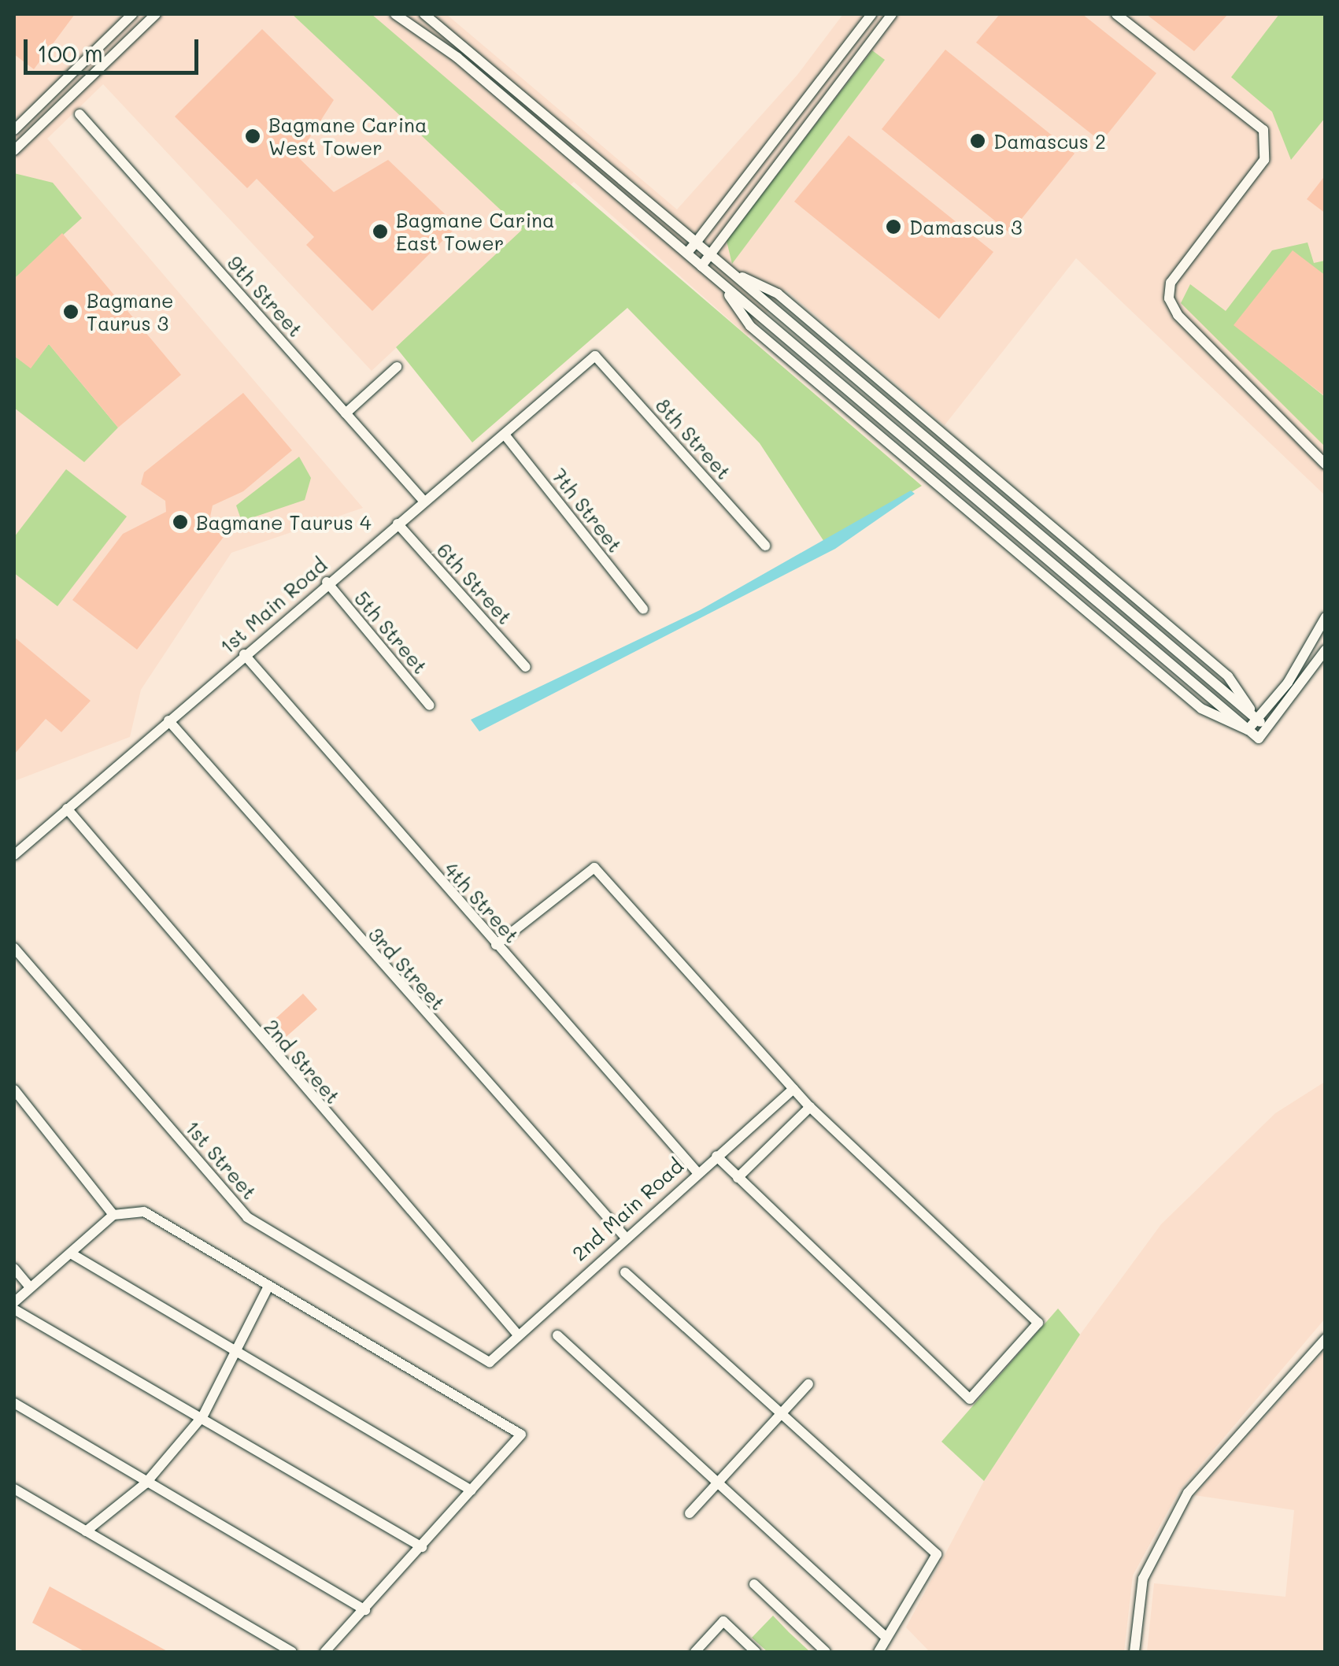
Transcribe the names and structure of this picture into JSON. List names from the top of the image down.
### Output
{
  "streets": {
    "street": [
      "9th Street",
      "8th Street",
      "7th Street",
      "6th Street",
      "1st Main Road",
      "5th Street",
      "4th Street",
      "3rd Street",
      "2nd Street",
      "1st Street",
      "2nd Main Road"
    ]
  },
  "crossings": [
    ["9th Street", "1st Main Road"],
    ["8th Street", "1st Main Road"],
    ["7th Street", "1st Main Road"],
    ["6th Street", "1st Main Road"],
    ["1st Main Road", "5th Street"],
    ["1st Main Road", "4th Street"],
    ["1st Main Road", "3rd Street"],
    ["1st Main Road", "2nd Street"],
    ["4th Street", "2nd Main Road"],
    ["3rd Street", "2nd Main Road"],
    ["2nd Street", "2nd Main Road"],
    ["1st Street", "2nd Main Road"]
  ],
  "places": [
    "Bagmane Carina West Tower",
    "Damascus 2",
    "Damascus 3",
    "Bagmane Carina East Tower",
    "Bagmane Taurus 3",
    "Bagmane Taurus 4"
  ],
  "scale_bar": "100 m"
}
